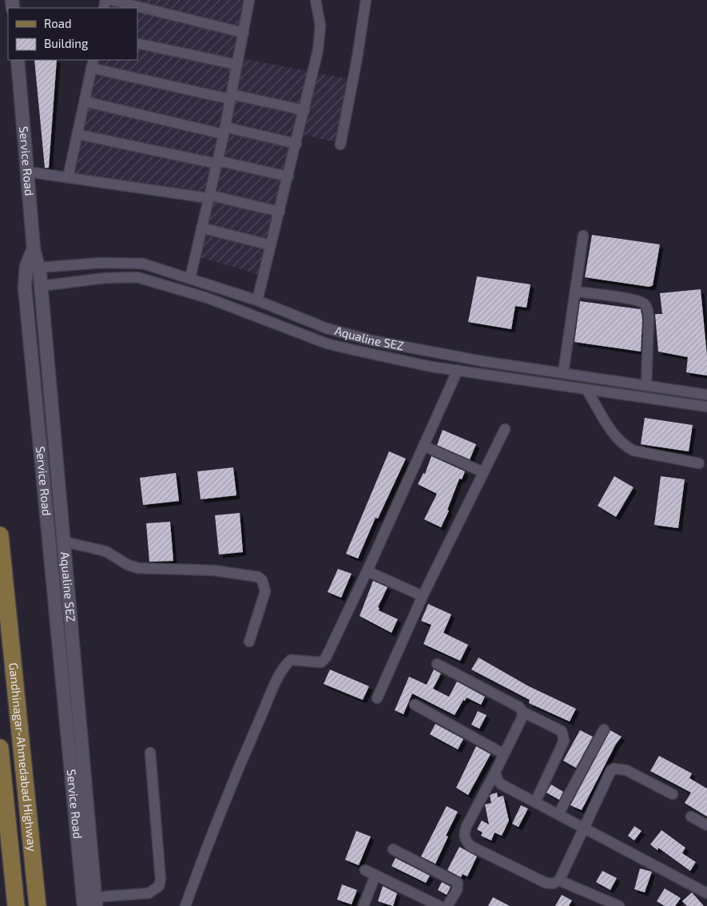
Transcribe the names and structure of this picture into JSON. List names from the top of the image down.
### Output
{
  "streets": {
    "main road": ["Gandhinagar-Ahmedabad Highway"],
    "street": ["Service Road", "Aqualine SEZ"]
  },
  "crossings": [
    ["Service Road", "Aqualine SEZ"]
  ],
  "legend": ["Road", "Building"]
}
